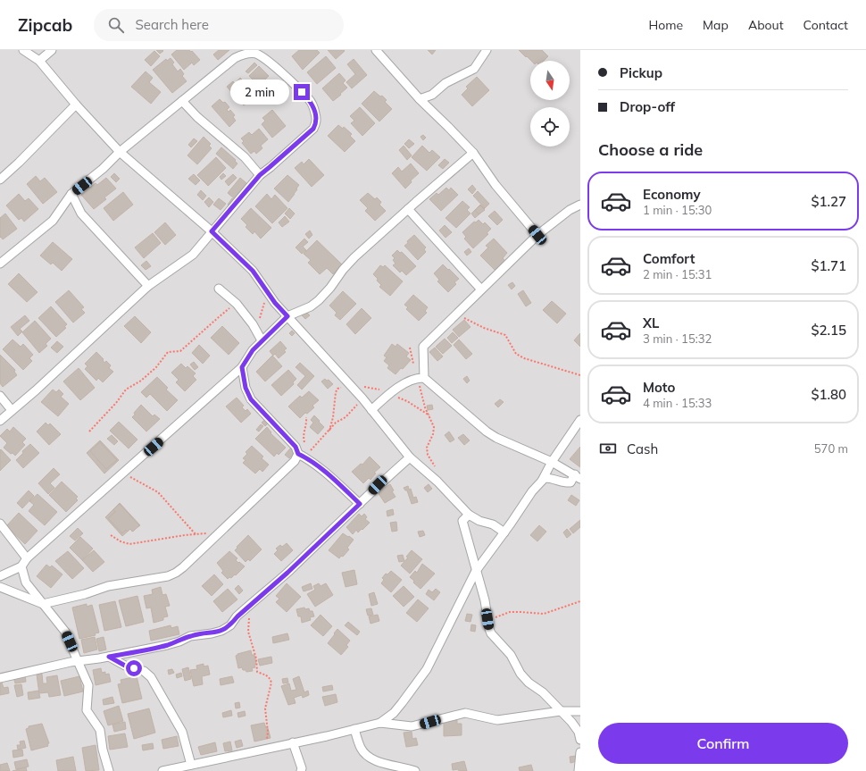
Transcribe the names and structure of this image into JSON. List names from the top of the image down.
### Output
{
  "north": "bottom",
  "page": {
    "header": "Zipcab",
    "search": "Search here",
    "nav": [
      "Home",
      "Map",
      "About",
      "Contact"
    ],
    "banner": ["Pickup", "Drop-off"],
    "bubble": "2 min",
    "heading": "Choose a ride",
    "list": [
      {
        "name": "Economy",
        "note": "1 min · 15:30",
        "value": "$1.27"
      },
      {
        "name": "Comfort",
        "note": "2 min · 15:31",
        "value": "$1.71"
      },
      {
        "name": "XL",
        "note": "3 min · 15:32",
        "value": "$2.15"
      },
      {
        "name": "Moto",
        "note": "4 min · 15:33",
        "value": "$1.80"
      }
    ],
    "pay": ["Cash", "570 m"],
    "buttons": "Confirm"
  }
}
